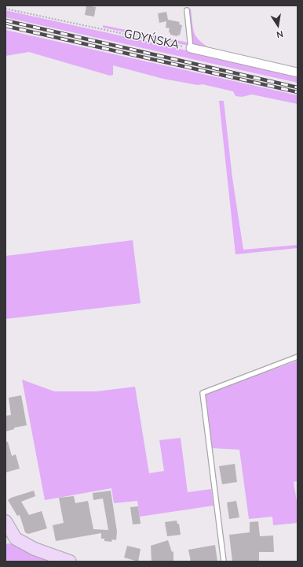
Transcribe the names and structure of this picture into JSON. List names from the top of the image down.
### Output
{
  "streets": {
    "street": ["GDYŃSKA"]
  },
  "north": "bottom"
}
